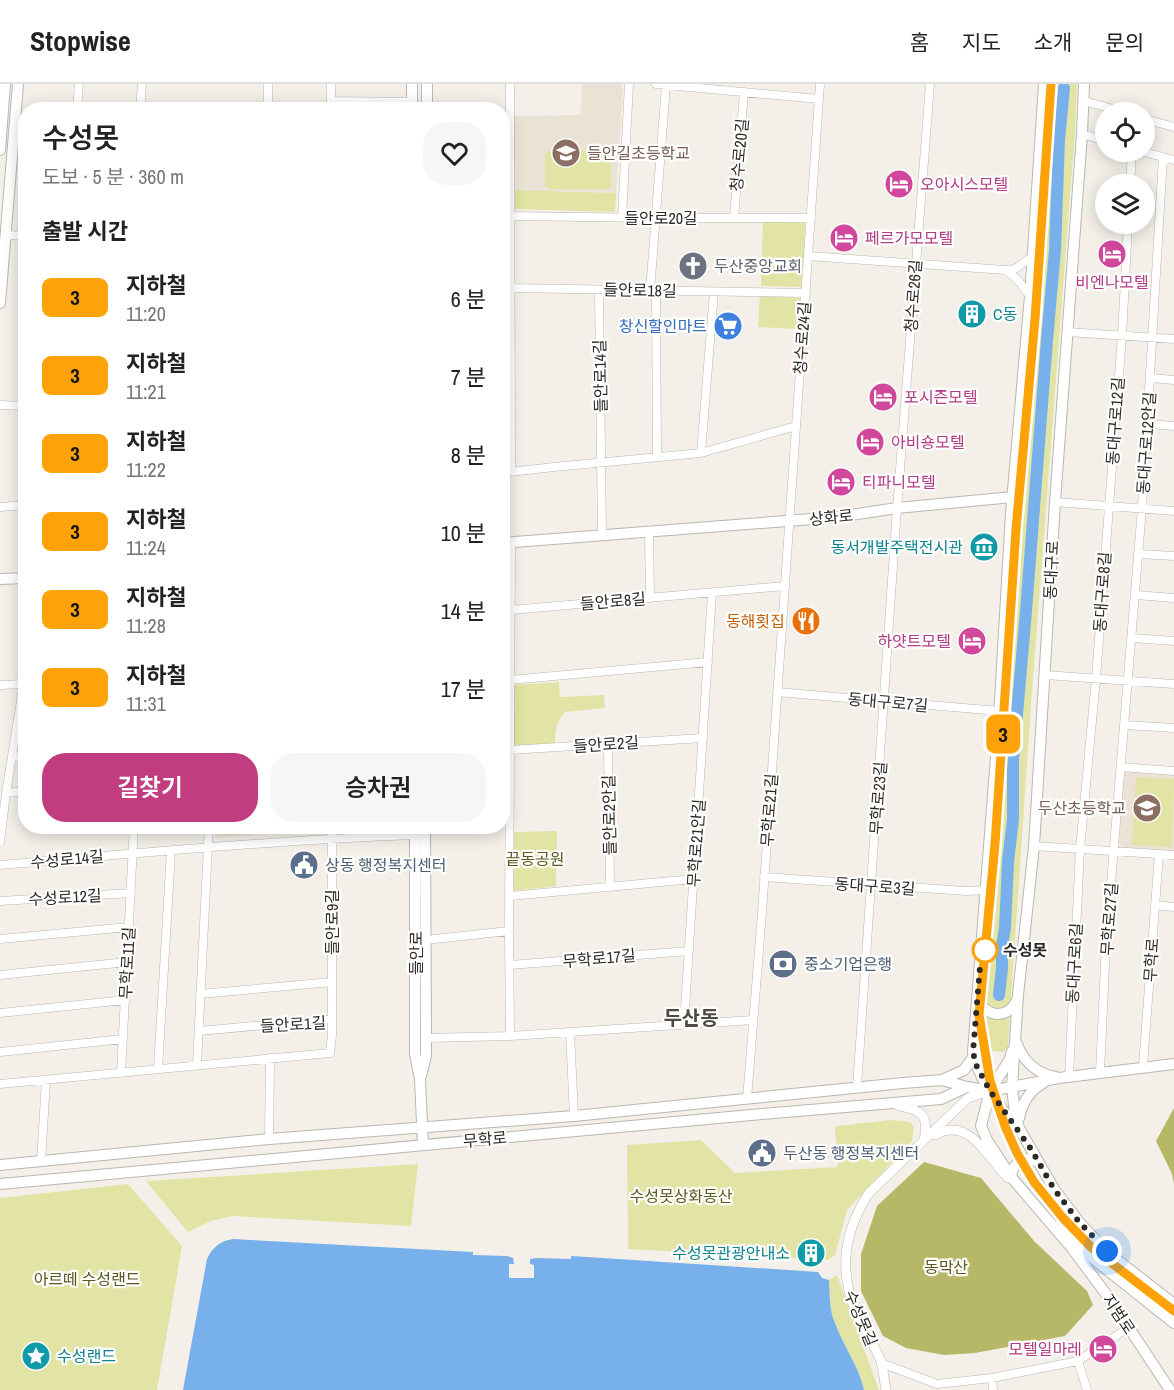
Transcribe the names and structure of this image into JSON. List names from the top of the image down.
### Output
{
  "streets": {
    "main road": [
      "상화로",
      "동대구로",
      "들안로",
      "무학로",
      "지범로"
    ],
    "street": [
      "청수로20길",
      "들안로20길",
      "들안로18길",
      "청수로26길",
      "청수로24길",
      "들안로14길",
      "동대구로12길",
      "동대구로12안길",
      "동대구로8길",
      "들안로8길",
      "동대구로7길",
      "들안로2길",
      "무학로23길",
      "무학로21길",
      "들안로2안길",
      "무학로21안길",
      "수성로14길",
      "동대구로3길",
      "수성로12길",
      "무학로27길",
      "들안로9길",
      "무학로17길",
      "무학로11길",
      "동대구로6길",
      "들안로1길",
      "수성못길"
    ]
  },
  "crossings": [
    ["청수로20길", "들안로20길"],
    ["들안로20길", "청수로24길"],
    ["들안로18길", "청수로24길"],
    ["들안로18길", "들안로14길"],
    ["청수로26길", "상화로"],
    ["청수로26길", "무학로23길"],
    ["청수로24길", "상화로"],
    ["청수로24길", "무학로21길"],
    ["동대구로12길", "동대구로8길"],
    ["동대구로12안길", "무학로27길"],
    ["상화로", "들안로8길"],
    ["상화로", "무학로23길"],
    ["상화로", "무학로21길"],
    ["동대구로", "무학로"],
    ["동대구로", "지범로"],
    ["동대구로8길", "동대구로6길"],
    ["들안로8길", "무학로21길"],
    ["들안로8길", "무학로21안길"],
    ["동대구로7길", "무학로23길"],
    ["동대구로7길", "무학로21길"],
    ["들안로2길", "들안로2안길"],
    ["들안로2길", "무학로21안길"],
    ["무학로23길", "동대구로3길"],
    ["무학로23길", "무학로"],
    ["무학로21길", "동대구로3길"],
    ["무학로21길", "무학로"],
    ["무학로21안길", "무학로17길"],
    ["수성로14길", "들안로9길"],
    ["수성로14길", "무학로11길"],
    ["수성로12길", "무학로11길"],
    ["무학로27길", "무학로"],
    ["들안로9길", "들안로1길"],
    ["들안로", "무학로"],
    ["무학로", "동대구로6길"],
    ["무학로", "지범로"],
    ["무학로", "수성못길"],
    ["지범로", "수성못길"]
  ],
  "districts": ["두산동"],
  "parks": [
    "끝동공원",
    "수성못상화동산",
    "동막산",
    "아르떼 수성랜드"
  ],
  "places": {
    "school or university": ["들안길초등학교", "두산초등학교"],
    "hotel": [
      "오아시스모텔",
      "페르가모모텔",
      "비엔나모텔",
      "포시즌모텔",
      "아비숑모텔",
      "티파니모텔",
      "하얏트모텔",
      "모텔일마레"
    ],
    "church": ["두산중앙교회"],
    "building": ["C동", "수성못관광안내소"],
    "supermarket": ["창신할인마트"],
    "museum": ["동서개발주택전시관"],
    "restaurant": ["동해횟집"],
    "public building": ["상동 행정복지센터", "두산동 행정복지센터"],
    "other": ["수성못"],
    "bank": ["중소기업은행"],
    "place": ["수성랜드"]
  },
  "lines": ["metro line 3"],
  "page": {
    "header": "Stopwise",
    "nav": [
      "홈",
      "지도",
      "소개",
      "문의"
    ],
    "on_map": "3",
    "heading": [
      ["수성못", "도보 · 5 분 · 360 m"],
      "출발 시간"
    ],
    "list": [
      {
        "mark": "3",
        "name": "지하철",
        "note": "11:20",
        "value": "6 분"
      },
      {
        "mark": "3",
        "name": "지하철",
        "note": "11:21",
        "value": "7 분"
      },
      {
        "mark": "3",
        "name": "지하철",
        "note": "11:22",
        "value": "8 분"
      },
      {
        "mark": "3",
        "name": "지하철",
        "note": "11:24",
        "value": "10 분"
      },
      {
        "mark": "3",
        "name": "지하철",
        "note": "11:28",
        "value": "14 분"
      },
      {
        "mark": "3",
        "name": "지하철",
        "note": "11:31",
        "value": "17 분"
      }
    ],
    "buttons": ["길찾기", "승차권"]
  }
}
